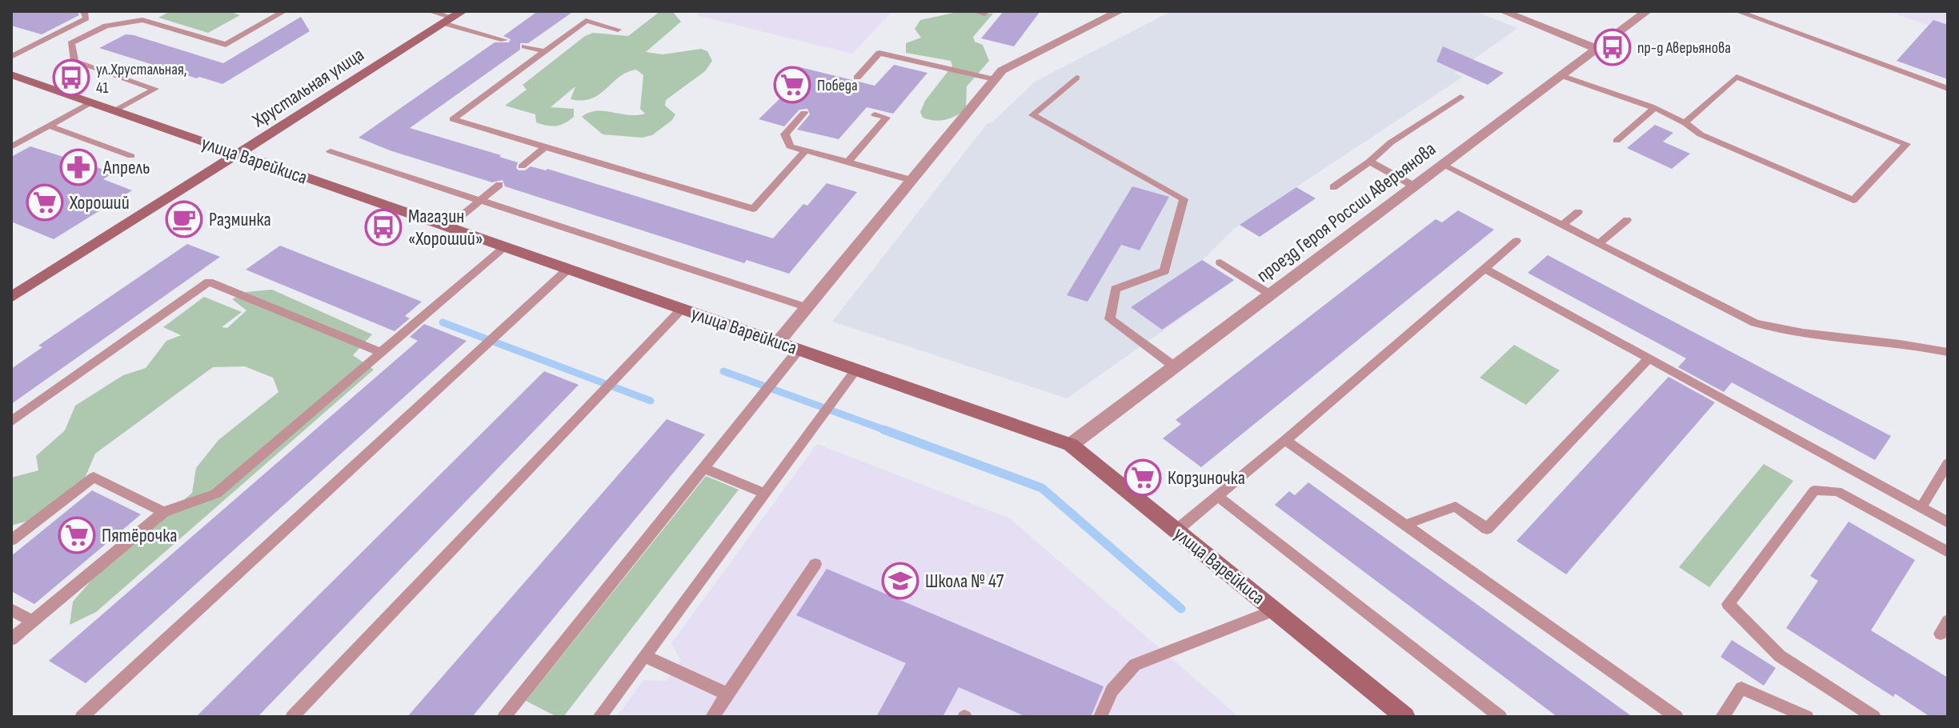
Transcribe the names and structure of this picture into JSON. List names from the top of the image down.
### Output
{
  "streets": {
    "main road": ["Хрустальная улица", "улица Варейкиса"],
    "street": ["проезд Героя России Аверьянова"]
  },
  "crossings": [
    ["Хрустальная улица", "улица Варейкиса"],
    ["улица Варейкиса", "проезд Героя России Аверьянова"]
  ],
  "places": {
    "bus stop": ["пр-д Аверьянова", "ул.Хрустальная, 41", "Магазин «Хороший»"],
    "supermarket": [
      "Победа",
      "Хороший",
      "Корзиночка",
      "Пятёрочка"
    ],
    "pharmacy": ["Апрель"],
    "cafe": ["Разминка"],
    "school or university": ["Школа № 47"]
  }
}
